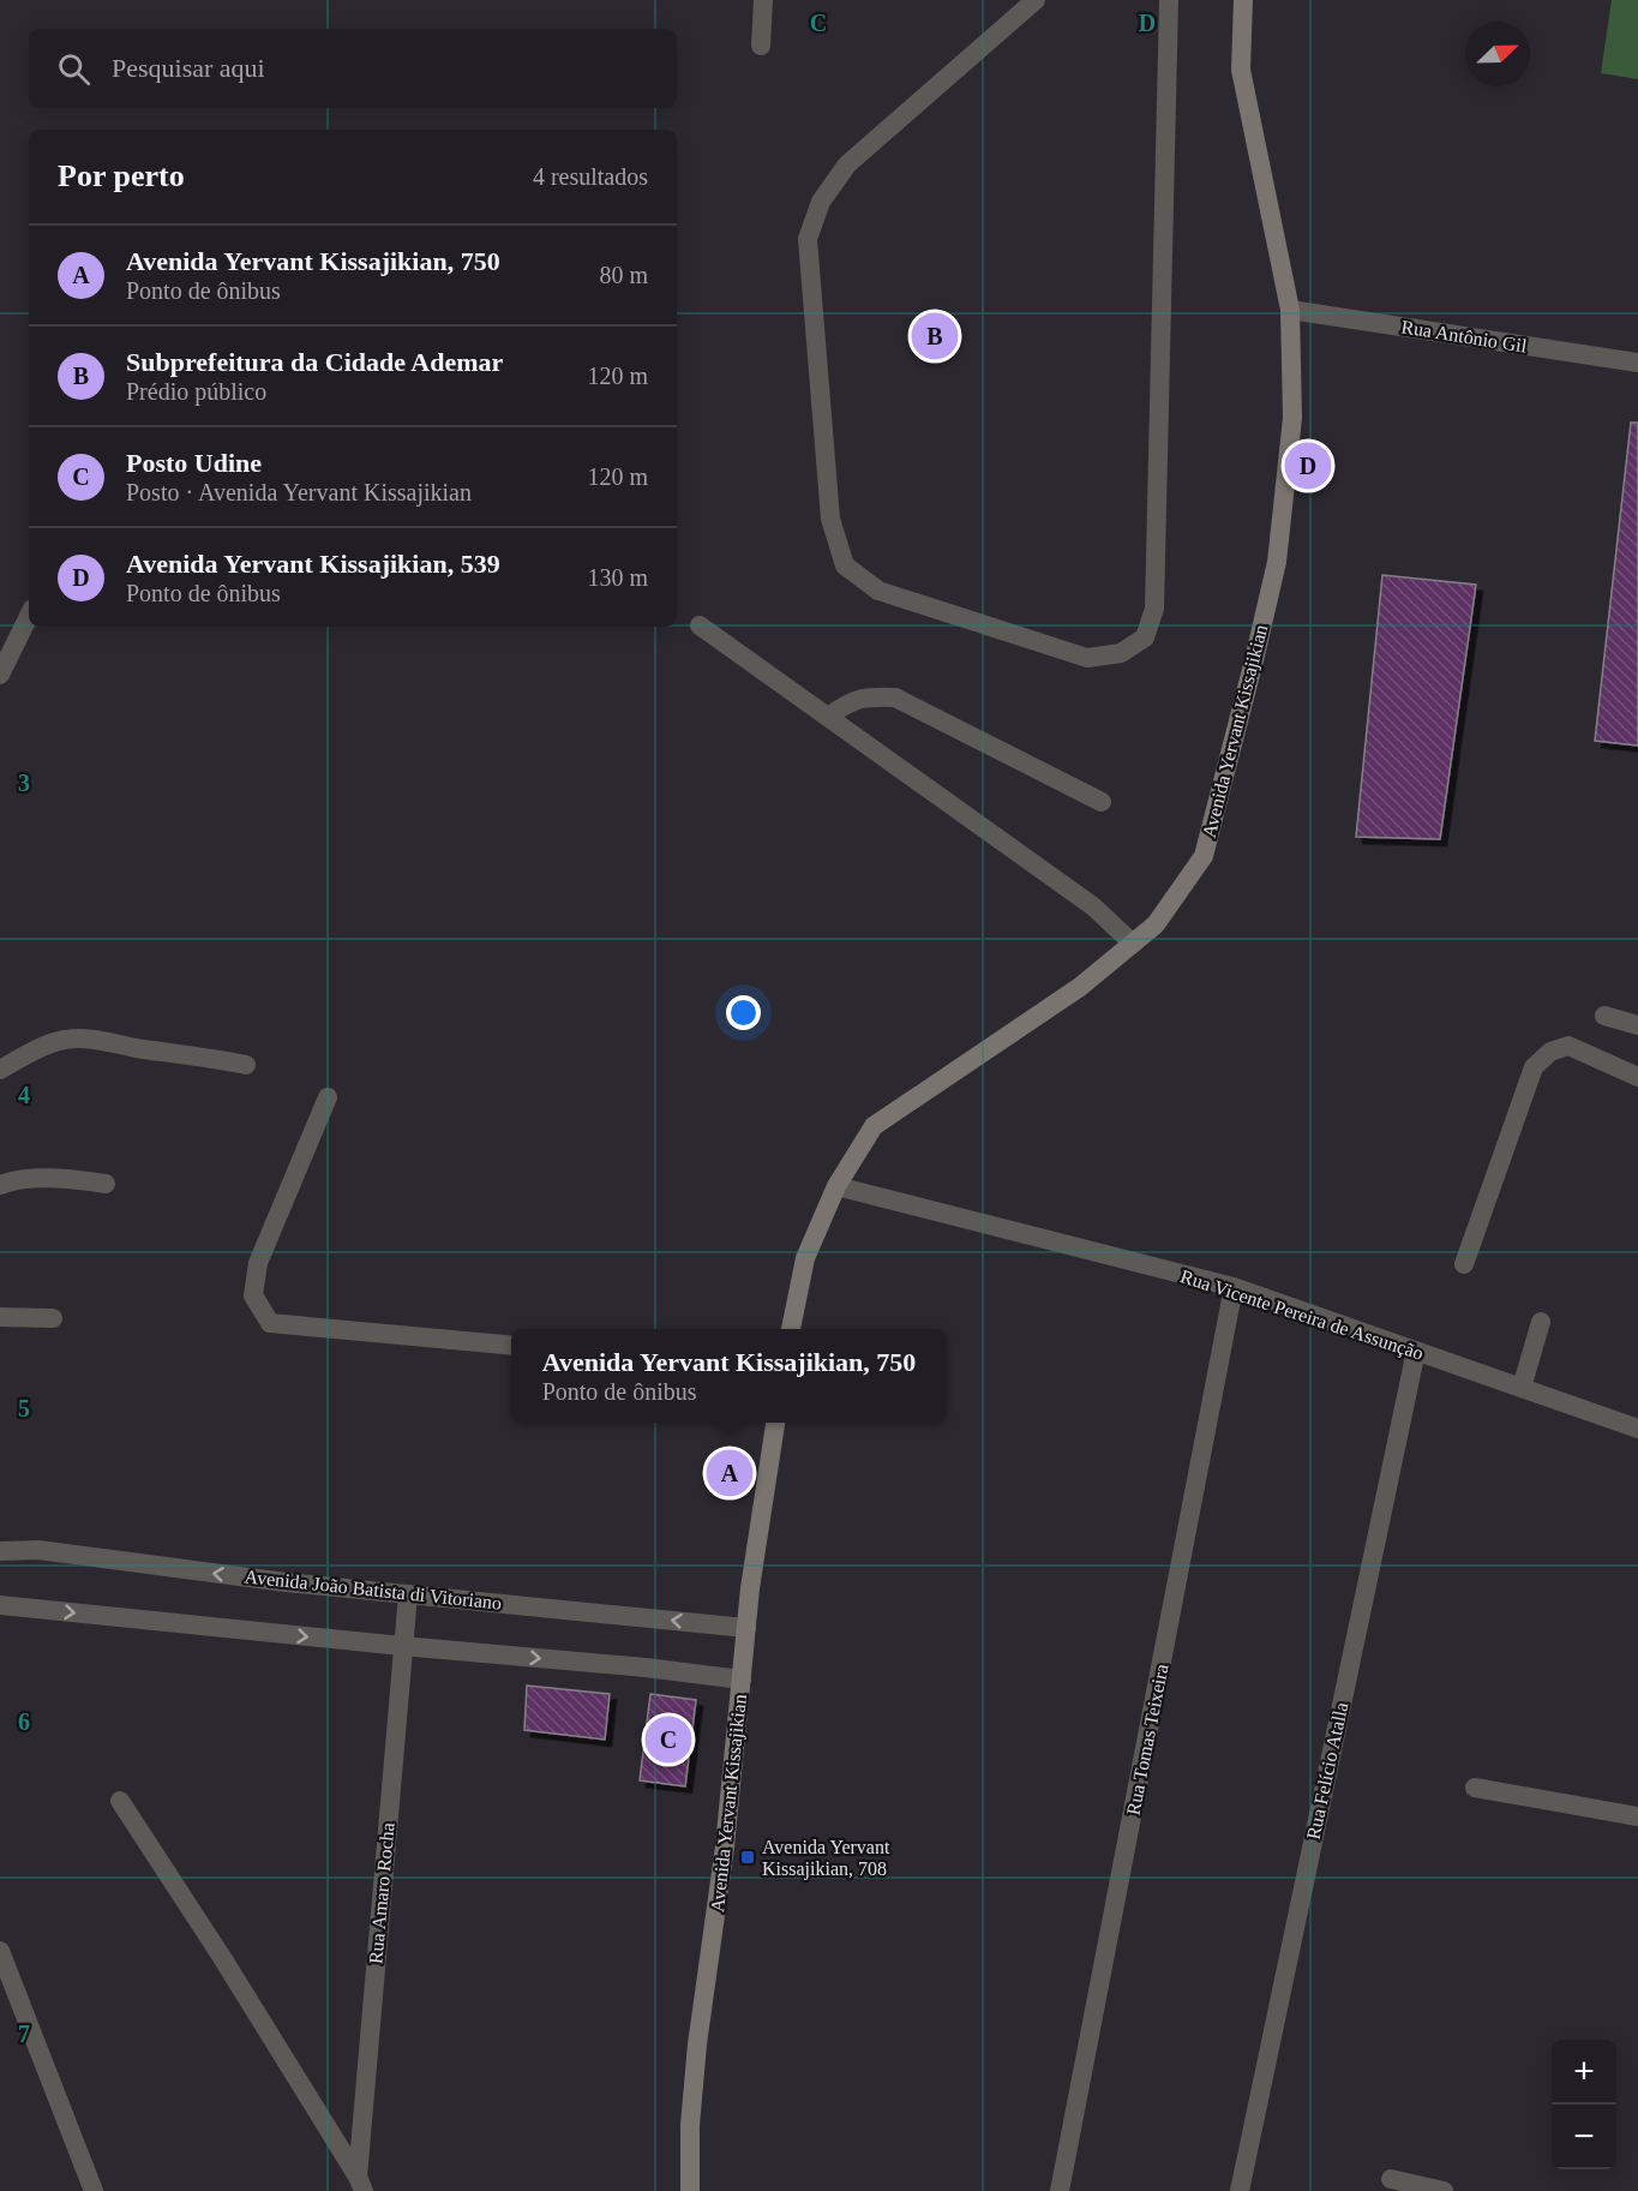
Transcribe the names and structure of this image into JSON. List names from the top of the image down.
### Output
{
  "streets": {
    "main road": ["Avenida Yervant Kissajikian"],
    "street": [
      "Rua Antônio Gil",
      "Rua Vicente Pereira de Assunção",
      "Avenida João Batista di Vitoriano",
      "Rua Tomas Teixeira",
      "Rua Felício Atalla",
      "Rua Amaro Rocha"
    ]
  },
  "crossings": [
    ["Rua Antônio Gil", "Avenida Yervant Kissajikian"],
    ["Avenida Yervant Kissajikian", "Rua Vicente Pereira de Assunção"],
    ["Avenida Yervant Kissajikian", "Avenida João Batista di Vitoriano"],
    ["Rua Vicente Pereira de Assunção", "Rua Tomas Teixeira"],
    ["Rua Vicente Pereira de Assunção", "Rua Felício Atalla"],
    ["Avenida João Batista di Vitoriano", "Rua Amaro Rocha"]
  ],
  "places": {
    "transit": ["Avenida Yervant Kissajikian, 708"]
  },
  "north": "top right",
  "page": {
    "search": "Pesquisar aqui",
    "heading": ["Por perto", "4 resultados"],
    "list": [
      {
        "mark": "A",
        "name": "Avenida Yervant Kissajikian, 750",
        "note": "Ponto de ônibus",
        "value": "80 m"
      },
      {
        "mark": "B",
        "name": "Subprefeitura da Cidade Ademar",
        "note": "Prédio público",
        "value": "120 m"
      },
      {
        "mark": "C",
        "name": "Posto Udine",
        "note": "Posto · Avenida Yervant Kissajikian",
        "value": "120 m"
      },
      {
        "mark": "D",
        "name": "Avenida Yervant Kissajikian, 539",
        "note": "Ponto de ônibus",
        "value": "130 m"
      }
    ],
    "pins": [
      "B",
      "D",
      "A",
      "C"
    ],
    "popup": ["Avenida Yervant Kissajikian, 750", "Ponto de ônibus"],
    "map_buttons": ["+", "−"]
  },
  "grid": {
    "columns": ["C", "D"],
    "rows": [
      "3",
      "4",
      "5",
      "6",
      "7"
    ]
  }
}
